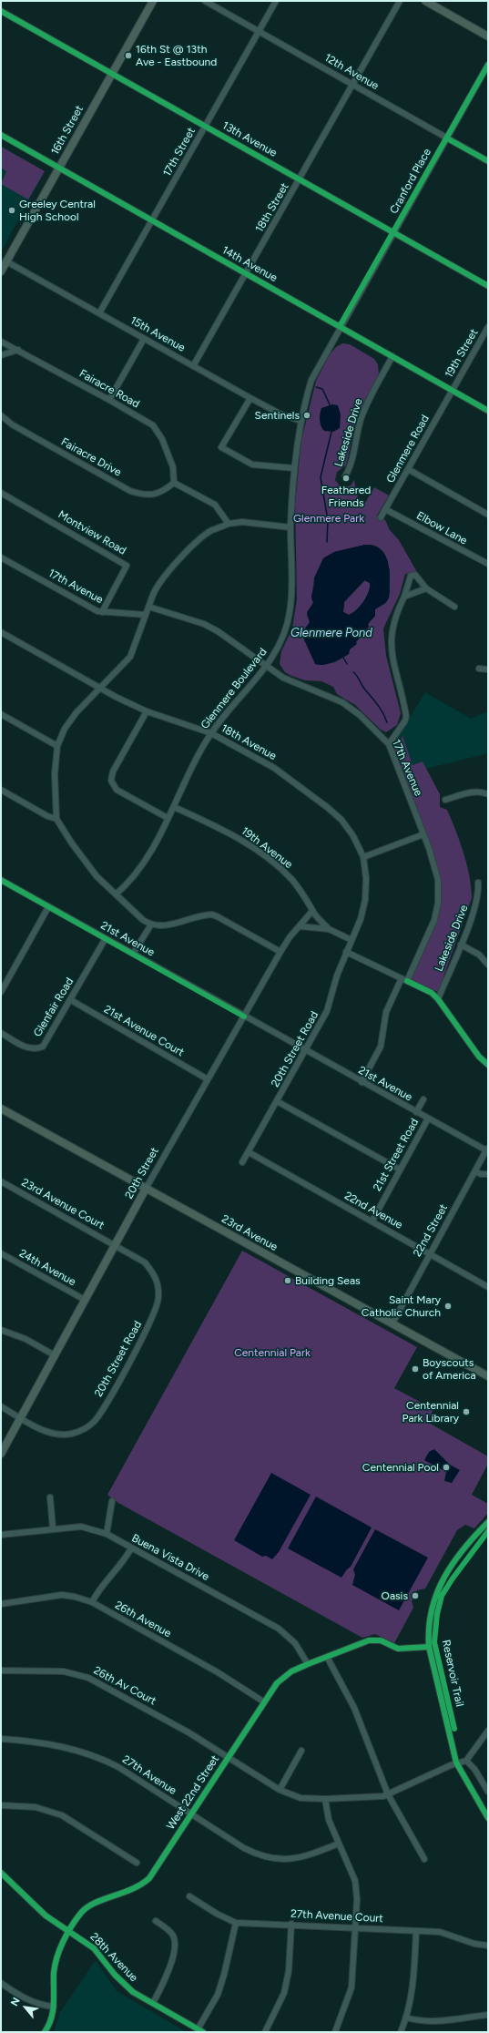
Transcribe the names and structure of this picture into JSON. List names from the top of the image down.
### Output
{
  "streets": {
    "main road": ["16th Street", "20th Street", "23rd Avenue"],
    "street": [
      "12th Avenue",
      "13th Avenue",
      "17th Street",
      "Cranford Place",
      "18th Street",
      "14th Avenue",
      "15th Avenue",
      "19th Street",
      "Fairacre Road",
      "Lakeside Drive",
      "Glenmere Road",
      "Fairacre Drive",
      "Elbow Lane",
      "Montview Road",
      "17th Avenue",
      "Glenmere Boulevard",
      "18th Avenue",
      "19th Avenue",
      "21st Avenue",
      "Glenfair Road",
      "21st Avenue Court",
      "20th Street Road",
      "21st Street Road",
      "23rd Avenue Court",
      "22nd Avenue",
      "22nd Street",
      "24th Avenue",
      "Buena Vista Drive",
      "26th Avenue",
      "26th Av Court",
      "27th Avenue",
      "West 22nd Street",
      "27th Avenue Court",
      "28th Avenue"
    ],
    "cycle path": ["Reservoir Trail"]
  },
  "crossings": [
    ["12th Avenue", "17th Street"],
    ["12th Avenue", "Cranford Place"],
    ["12th Avenue", "18th Street"],
    ["16th Street", "13th Avenue"],
    ["16th Street", "14th Avenue"],
    ["16th Street", "15th Avenue"],
    ["13th Avenue", "17th Street"],
    ["13th Avenue", "Cranford Place"],
    ["13th Avenue", "18th Street"],
    ["17th Street", "14th Avenue"],
    ["17th Street", "15th Avenue"],
    ["Cranford Place", "14th Avenue"],
    ["Cranford Place", "Glenmere Boulevard"],
    ["18th Street", "14th Avenue"],
    ["18th Street", "15th Avenue"],
    ["14th Avenue", "19th Street"],
    ["14th Avenue", "Lakeside Drive"],
    ["14th Avenue", "Glenmere Road"],
    ["14th Avenue", "Glenmere Boulevard"],
    ["15th Avenue", "Glenmere Boulevard"],
    ["19th Street", "Glenmere Road"],
    ["Fairacre Road", "Fairacre Drive"],
    ["Glenmere Road", "Elbow Lane"],
    ["Montview Road", "17th Avenue"],
    ["17th Avenue", "Glenmere Boulevard"],
    ["17th Avenue", "21st Avenue"],
    ["Glenmere Boulevard", "18th Avenue"],
    ["Glenmere Boulevard", "19th Avenue"],
    ["18th Avenue", "19th Avenue"],
    ["18th Avenue", "20th Street Road"],
    ["19th Avenue", "20th Street Road"],
    ["19th Avenue", "20th Street"],
    ["21st Avenue", "Glenfair Road"],
    ["21st Avenue", "20th Street Road"],
    ["21st Avenue", "21st Street Road"],
    ["21st Avenue", "20th Street"],
    ["21st Avenue", "22nd Street"],
    ["Glenfair Road", "21st Avenue Court"],
    ["21st Avenue Court", "20th Street"],
    ["20th Street Road", "20th Street"],
    ["20th Street Road", "23rd Avenue Court"],
    ["20th Street Road", "22nd Avenue"],
    ["21st Street Road", "22nd Avenue"],
    ["20th Street", "23rd Avenue Court"],
    ["20th Street", "23rd Avenue"],
    ["20th Street", "24th Avenue"],
    ["22nd Avenue", "22nd Street"],
    ["22nd Street", "23rd Avenue"],
    ["Buena Vista Drive", "West 22nd Street"],
    ["26th Avenue", "West 22nd Street"],
    ["26th Av Court", "West 22nd Street"],
    ["27th Avenue", "West 22nd Street"],
    ["West 22nd Street", "28th Avenue"]
  ],
  "water": ["Glenmere Pond"],
  "parks": ["Glenmere Park", "Centennial Park"],
  "places": [
    "16th St @ 13th Ave - Eastbound",
    "Greeley Central High School",
    "Sentinels",
    "Feathered Friends",
    "Building Seas",
    "Saint Mary Catholic Church",
    "Boyscouts of America",
    "Centennial Park Library",
    "Centennial Pool",
    "Oasis"
  ],
  "north": "top left"
}
